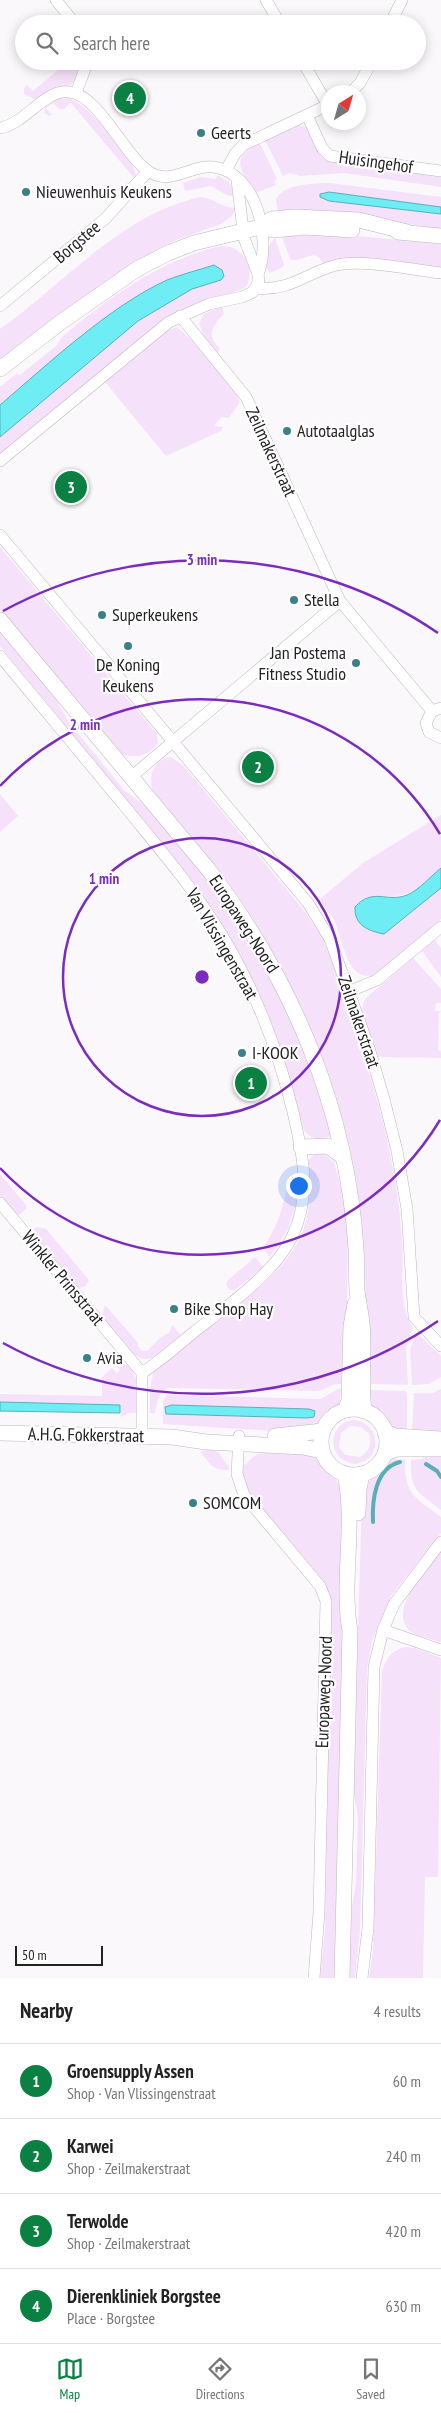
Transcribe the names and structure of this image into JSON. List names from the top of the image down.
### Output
{
  "streets": {
    "main road": ["Europaweg-Noord", "A.H.G. Fokkerstraat"],
    "street": [
      "Huisingehof",
      "Borgstee",
      "Zeilmakerstraat",
      "Van Vlissingenstraat",
      "Winkler Prinsstraat"
    ]
  },
  "crossings": [
    ["Europaweg-Noord", "A.H.G. Fokkerstraat"],
    ["Van Vlissingenstraat", "Winkler Prinsstraat"]
  ],
  "places": [
    "Geerts",
    "Nieuwenhuis Keukens",
    "Autotaalglas",
    "Stella",
    "Superkeukens",
    "De Koning Keukens",
    "Jan Postema Fitness Studio",
    "I-KOOK",
    "Bike Shop Hay",
    "Avia",
    "SOMCOM"
  ],
  "scale_bar": "50 m",
  "north": "top right",
  "page": {
    "search": "Search here",
    "pins": [
      "4",
      "3",
      "2",
      "1"
    ],
    "scale": "50 m",
    "heading": ["Nearby", "4 results"],
    "list": [
      {
        "mark": "1",
        "name": "Groensupply Assen",
        "note": "Shop · Van Vlissingenstraat",
        "value": "60 m"
      },
      {
        "mark": "2",
        "name": "Karwei",
        "note": "Shop · Zeilmakerstraat",
        "value": "240 m"
      },
      {
        "mark": "3",
        "name": "Terwolde",
        "note": "Shop · Zeilmakerstraat",
        "value": "420 m"
      },
      {
        "mark": "4",
        "name": "Dierenkliniek Borgstee",
        "note": "Place · Borgstee",
        "value": "630 m"
      }
    ],
    "nav": ["Map", "Directions", "Saved"]
  },
  "rings": ["3 min", "2 min", "1 min"]
}
